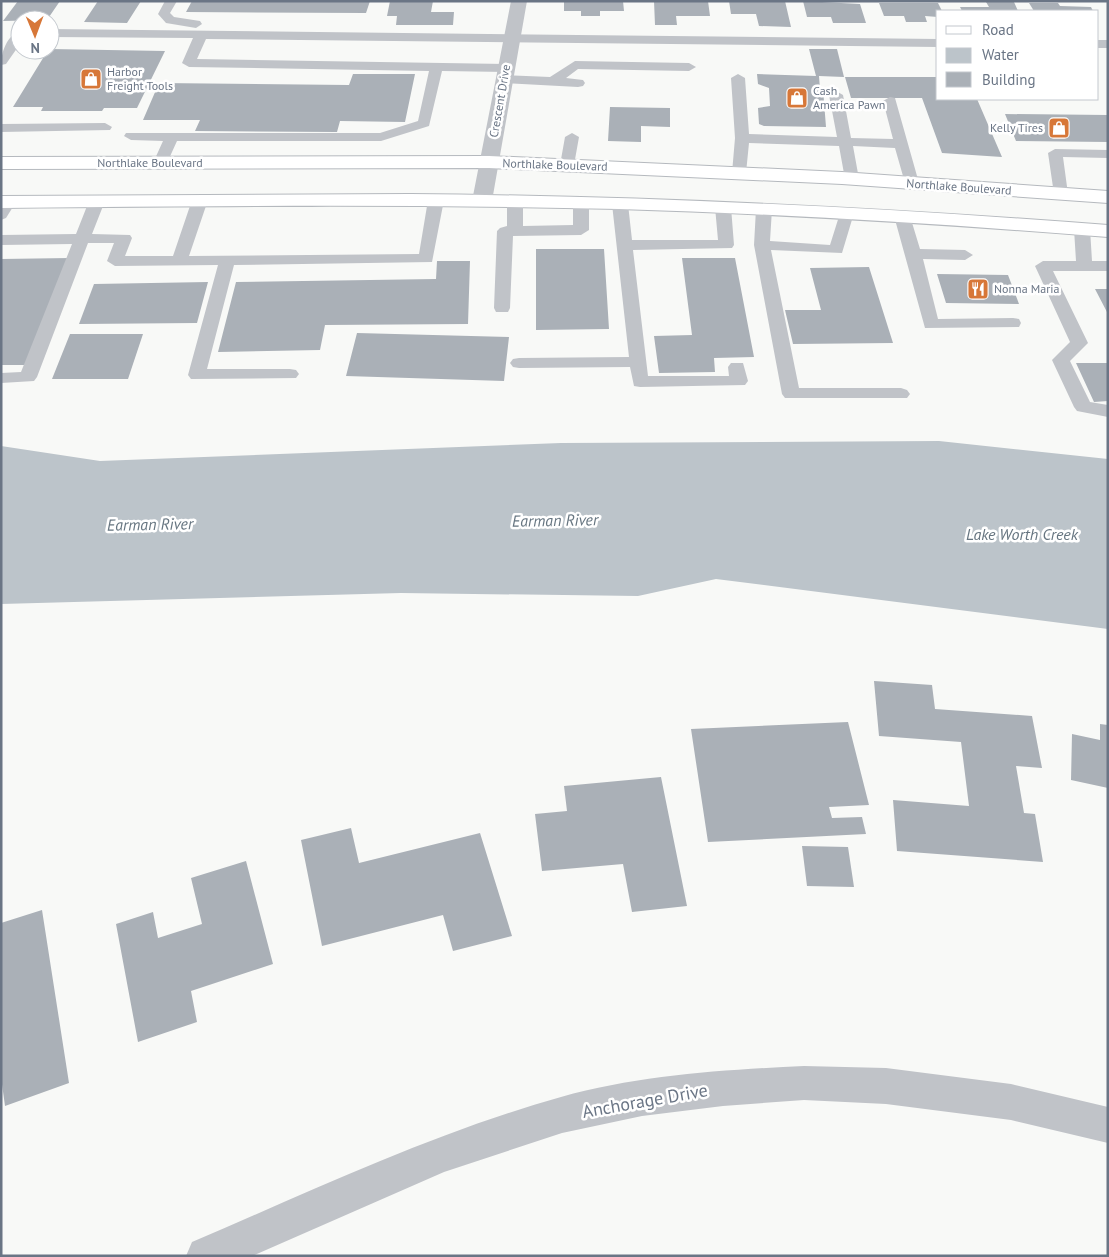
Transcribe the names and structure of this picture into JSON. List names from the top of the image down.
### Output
{
  "streets": {
    "main road": ["Northlake Boulevard"],
    "street": ["Crescent Drive", "Anchorage Drive"]
  },
  "crossings": [
    ["Crescent Drive", "Northlake Boulevard"]
  ],
  "water": ["Earman River", "Lake Worth Creek"],
  "places": {
    "shop": ["Harbor Freight Tools", "Cash America Pawn", "Kelly Tires"],
    "restaurant": ["Nonna Maria"]
  },
  "legend": ["Road", "Water", "Building"],
  "north": "bottom"
}
